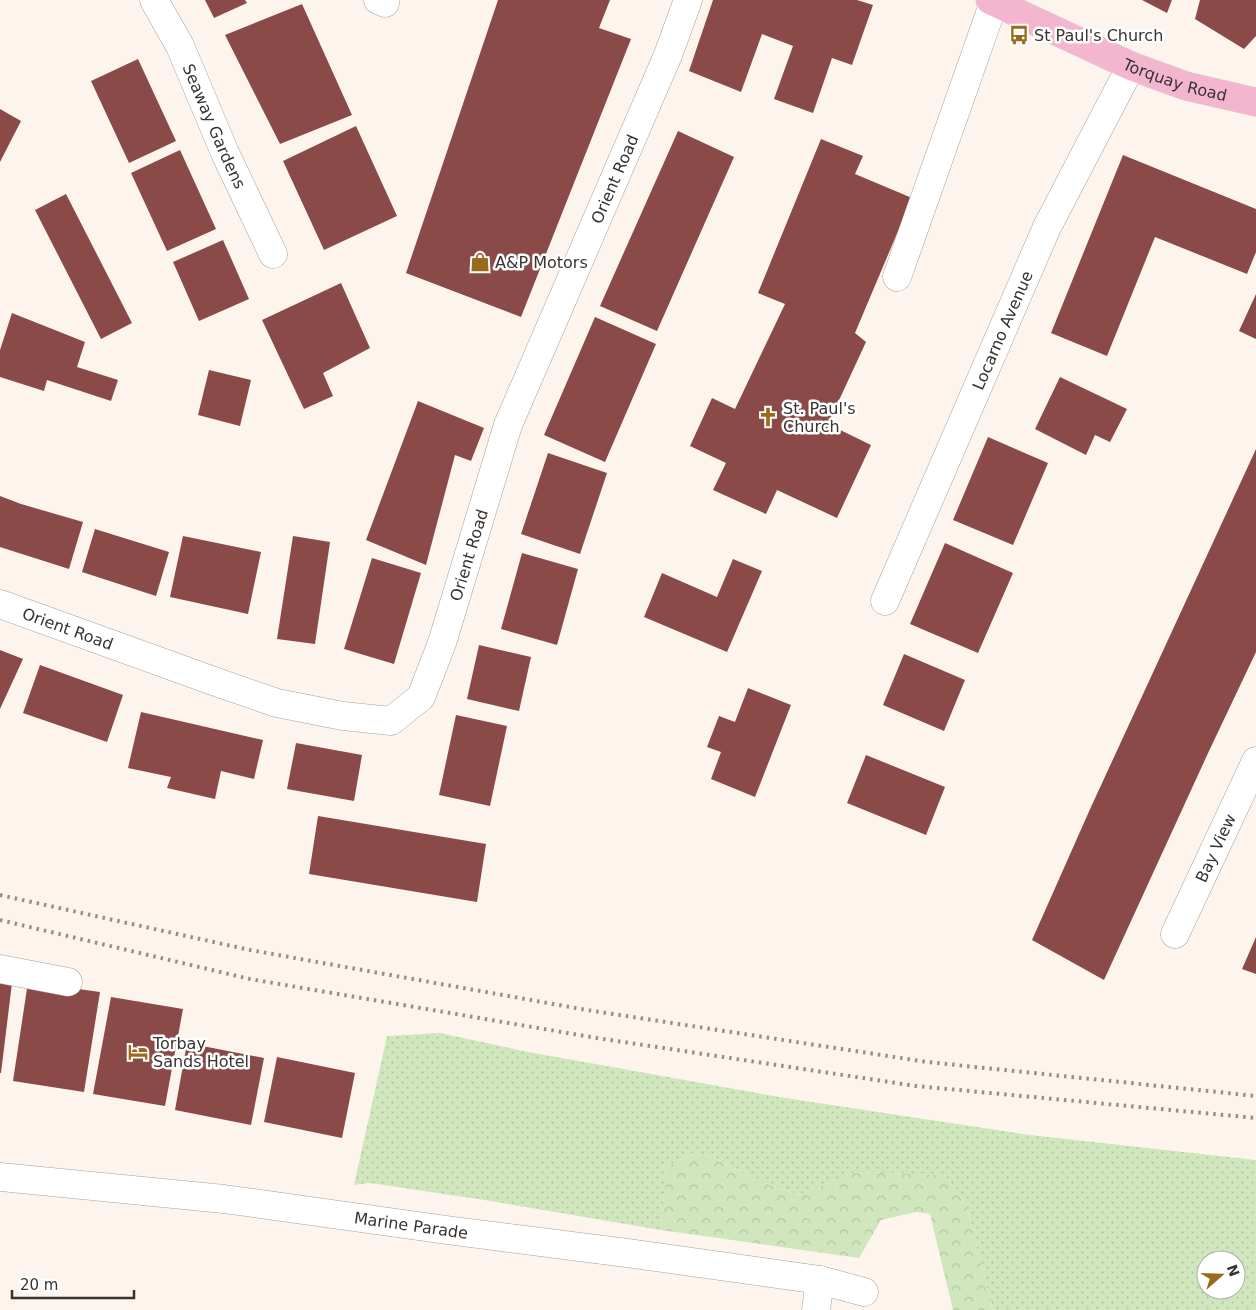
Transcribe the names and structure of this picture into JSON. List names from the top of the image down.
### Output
{
  "streets": {
    "main road": ["Torquay Road"],
    "street": [
      "Seaway Gardens",
      "Orient Road",
      "Locarno Avenue",
      "Bay View",
      "Marine Parade"
    ]
  },
  "crossings": [
    ["Torquay Road", "Locarno Avenue"]
  ],
  "places": {
    "bus stop": ["St Paul's Church"],
    "shop": ["A&P Motors"],
    "church": ["St. Paul's Church"],
    "hotel": ["Torbay Sands Hotel"]
  },
  "scale_bar": "20 m",
  "north": "right"
}
